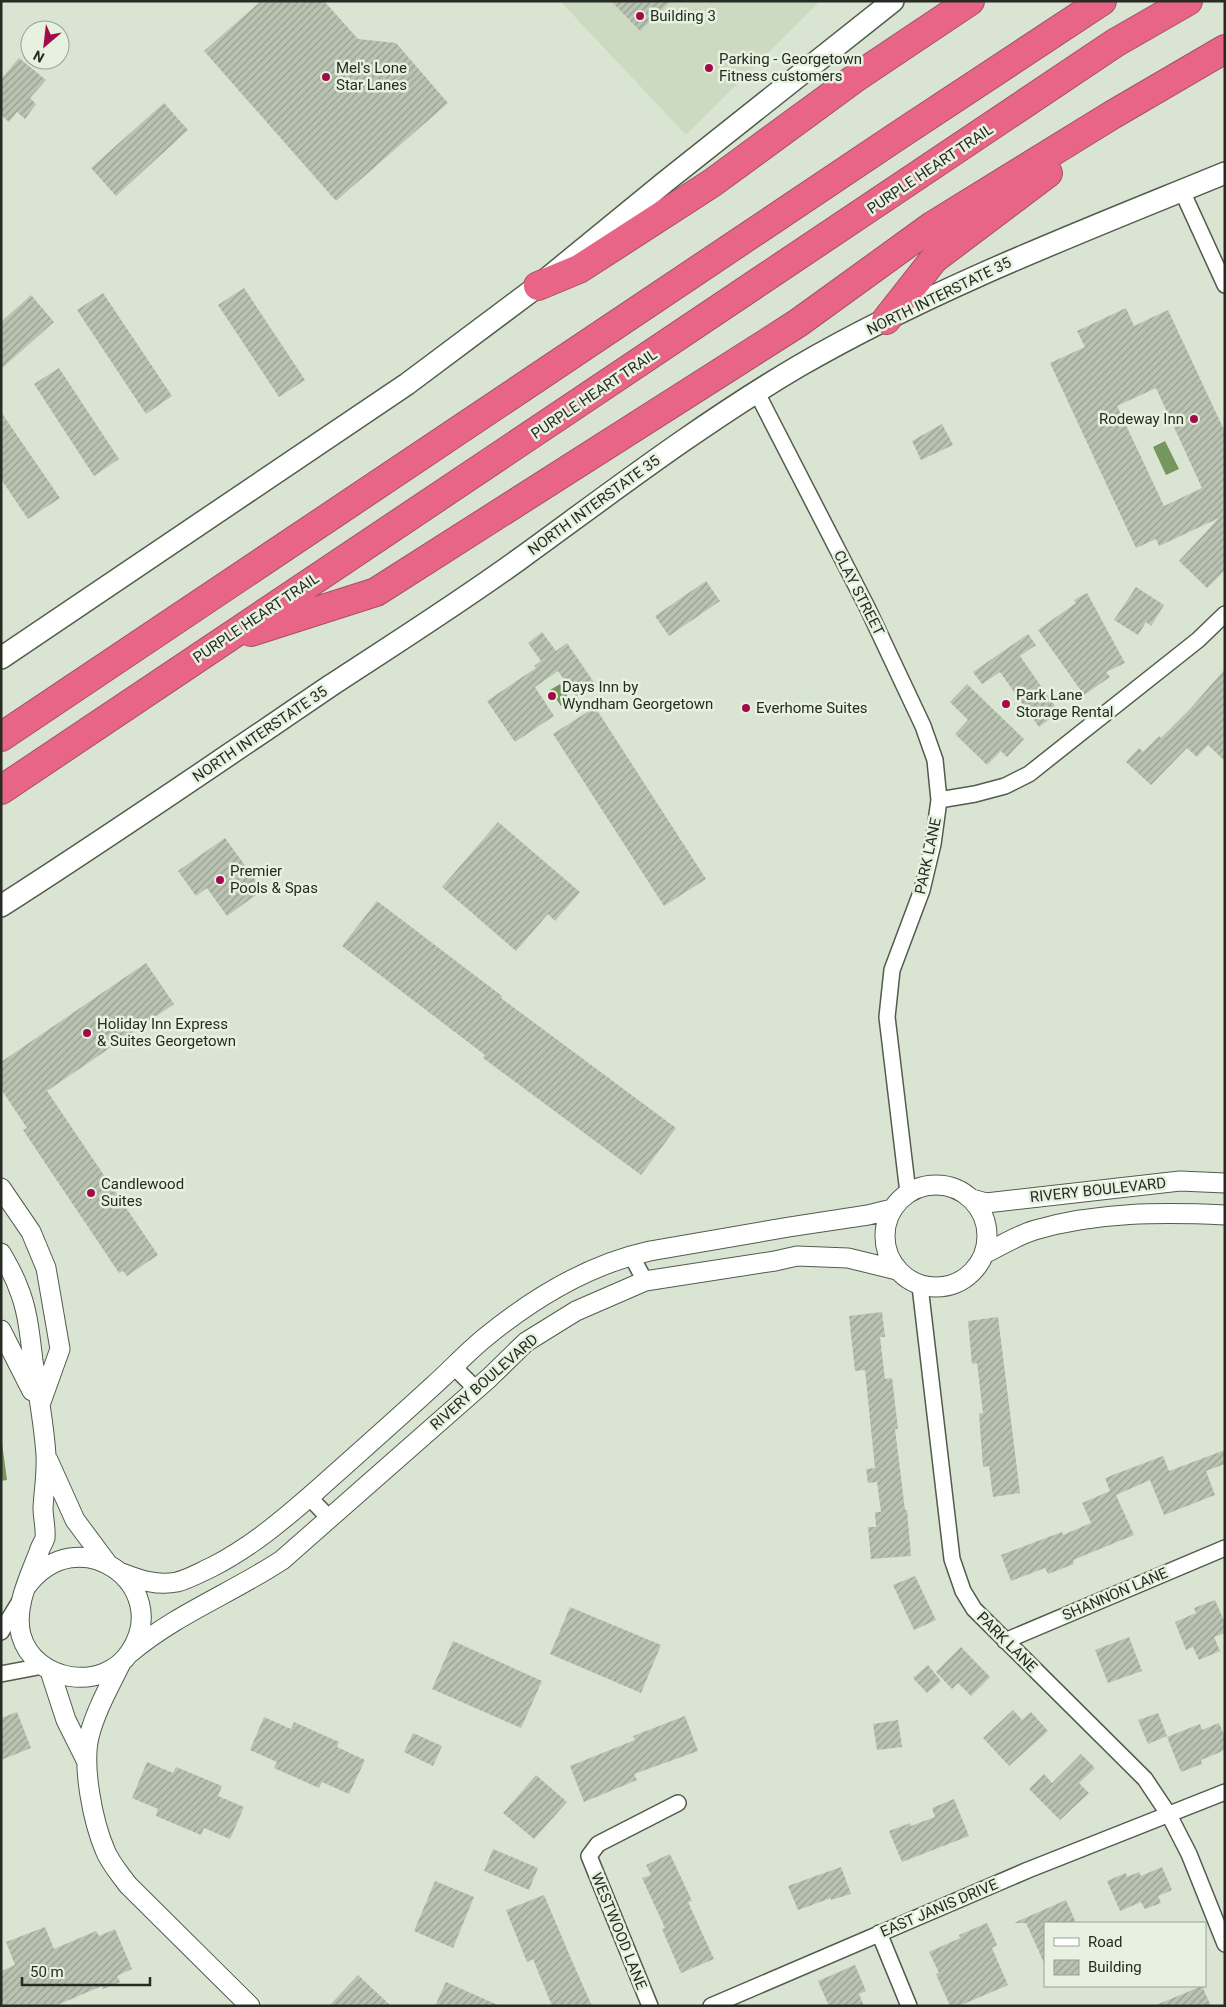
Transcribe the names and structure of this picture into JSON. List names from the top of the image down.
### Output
{
  "streets": {
    "highway": ["PURPLE HEART TRAIL"],
    "main road": ["NORTH INTERSTATE 35"],
    "street": [
      "CLAY STREET",
      "PARK LANE",
      "RIVERY BOULEVARD",
      "SHANNON LANE",
      "EAST JANIS DRIVE",
      "WESTWOOD LANE"
    ]
  },
  "crossings": [
    ["NORTH INTERSTATE 35", "CLAY STREET"],
    ["CLAY STREET", "PARK LANE"],
    ["PARK LANE", "RIVERY BOULEVARD"],
    ["PARK LANE", "SHANNON LANE"],
    ["PARK LANE", "EAST JANIS DRIVE"]
  ],
  "places": [
    "Building 3",
    "Parking - Georgetown Fitness customers",
    "Mel's Lone Star Lanes",
    "Rodeway Inn",
    "Days Inn by Wyndham Georgetown",
    "Park Lane Storage Rental",
    "Everhome Suites",
    "Premier Pools & Spas",
    "Holiday Inn Express & Suites Georgetown",
    "Candlewood Suites"
  ],
  "legend": ["Road", "Building"],
  "scale_bar": "50 m",
  "north": "bottom left"
}
